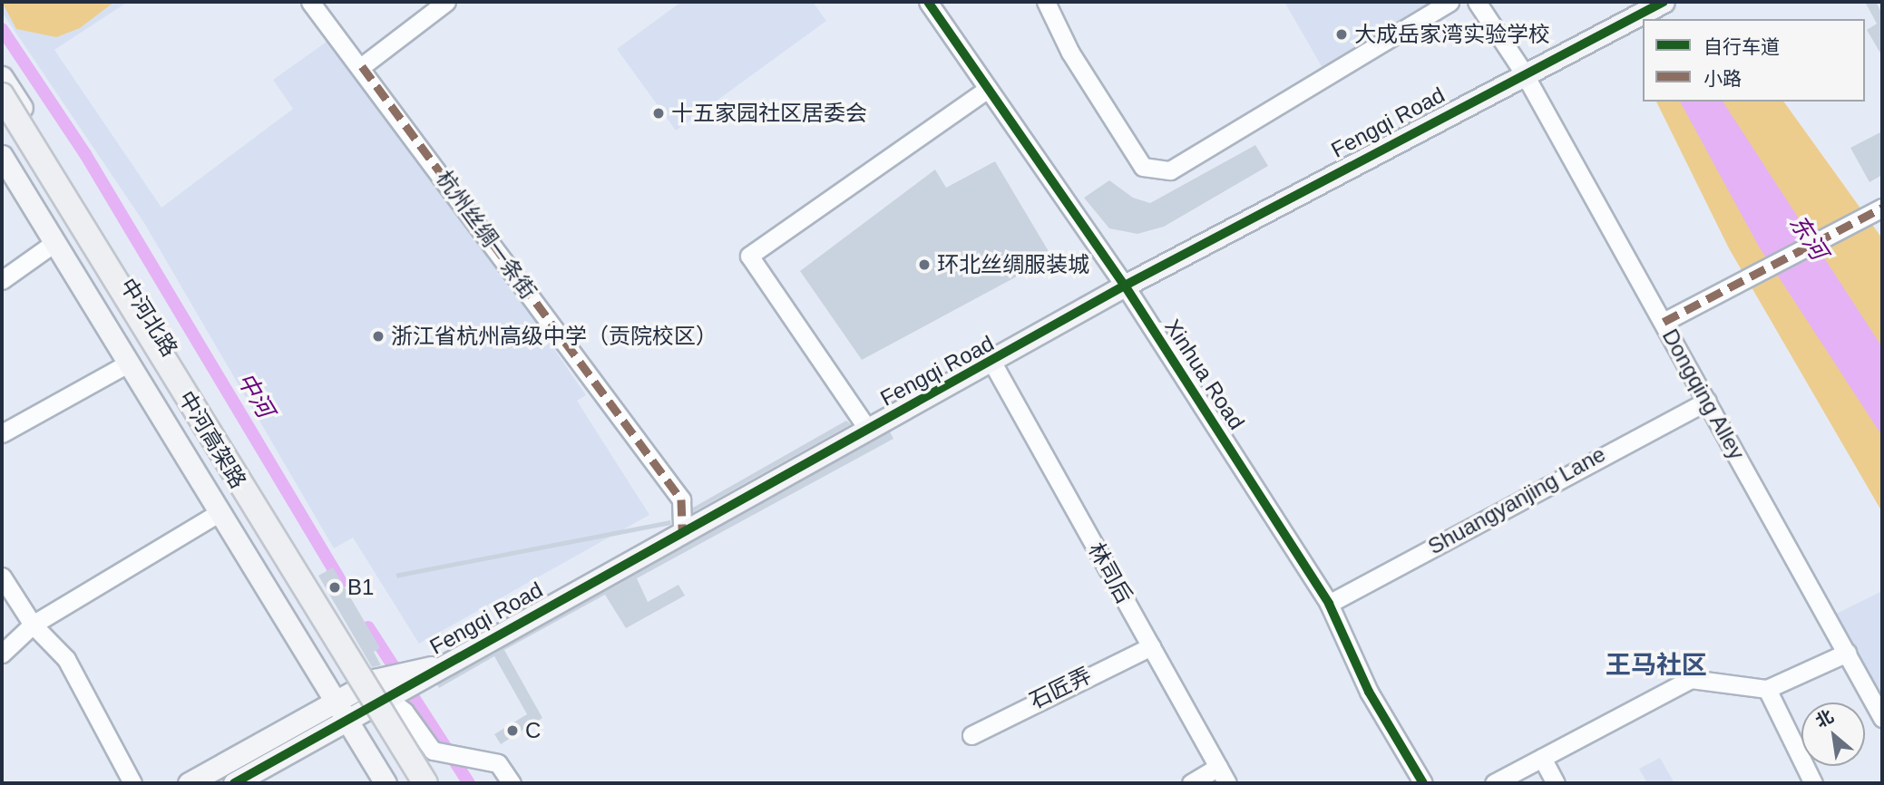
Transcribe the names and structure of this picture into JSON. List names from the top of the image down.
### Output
{
  "streets": {
    "highway": ["中河高架路"],
    "main road": ["Fengqi Road", "中河北路"],
    "street": [
      "杭州丝绸一条街",
      "Xinhua Road",
      "Dongqing Alley",
      "Shuangyanjing Lane",
      "林司后",
      "石匠弄"
    ]
  },
  "crossings": [
    ["Fengqi Road", "杭州丝绸一条街"],
    ["Fengqi Road", "中河北路"],
    ["Fengqi Road", "Xinhua Road"],
    ["Fengqi Road", "Dongqing Alley"],
    ["Fengqi Road", "林司后"],
    ["Xinhua Road", "Shuangyanjing Lane"],
    ["Dongqing Alley", "Shuangyanjing Lane"],
    ["林司后", "石匠弄"]
  ],
  "districts": ["王马社区"],
  "water": ["东河", "中河"],
  "places": [
    "大成岳家湾实验学校",
    "十五家园社区居委会",
    "环北丝绸服装城",
    "浙江省杭州高级中学（贡院校区）",
    "B1",
    "C"
  ],
  "legend": ["自行车道", "小路"],
  "north": "top left"
}
